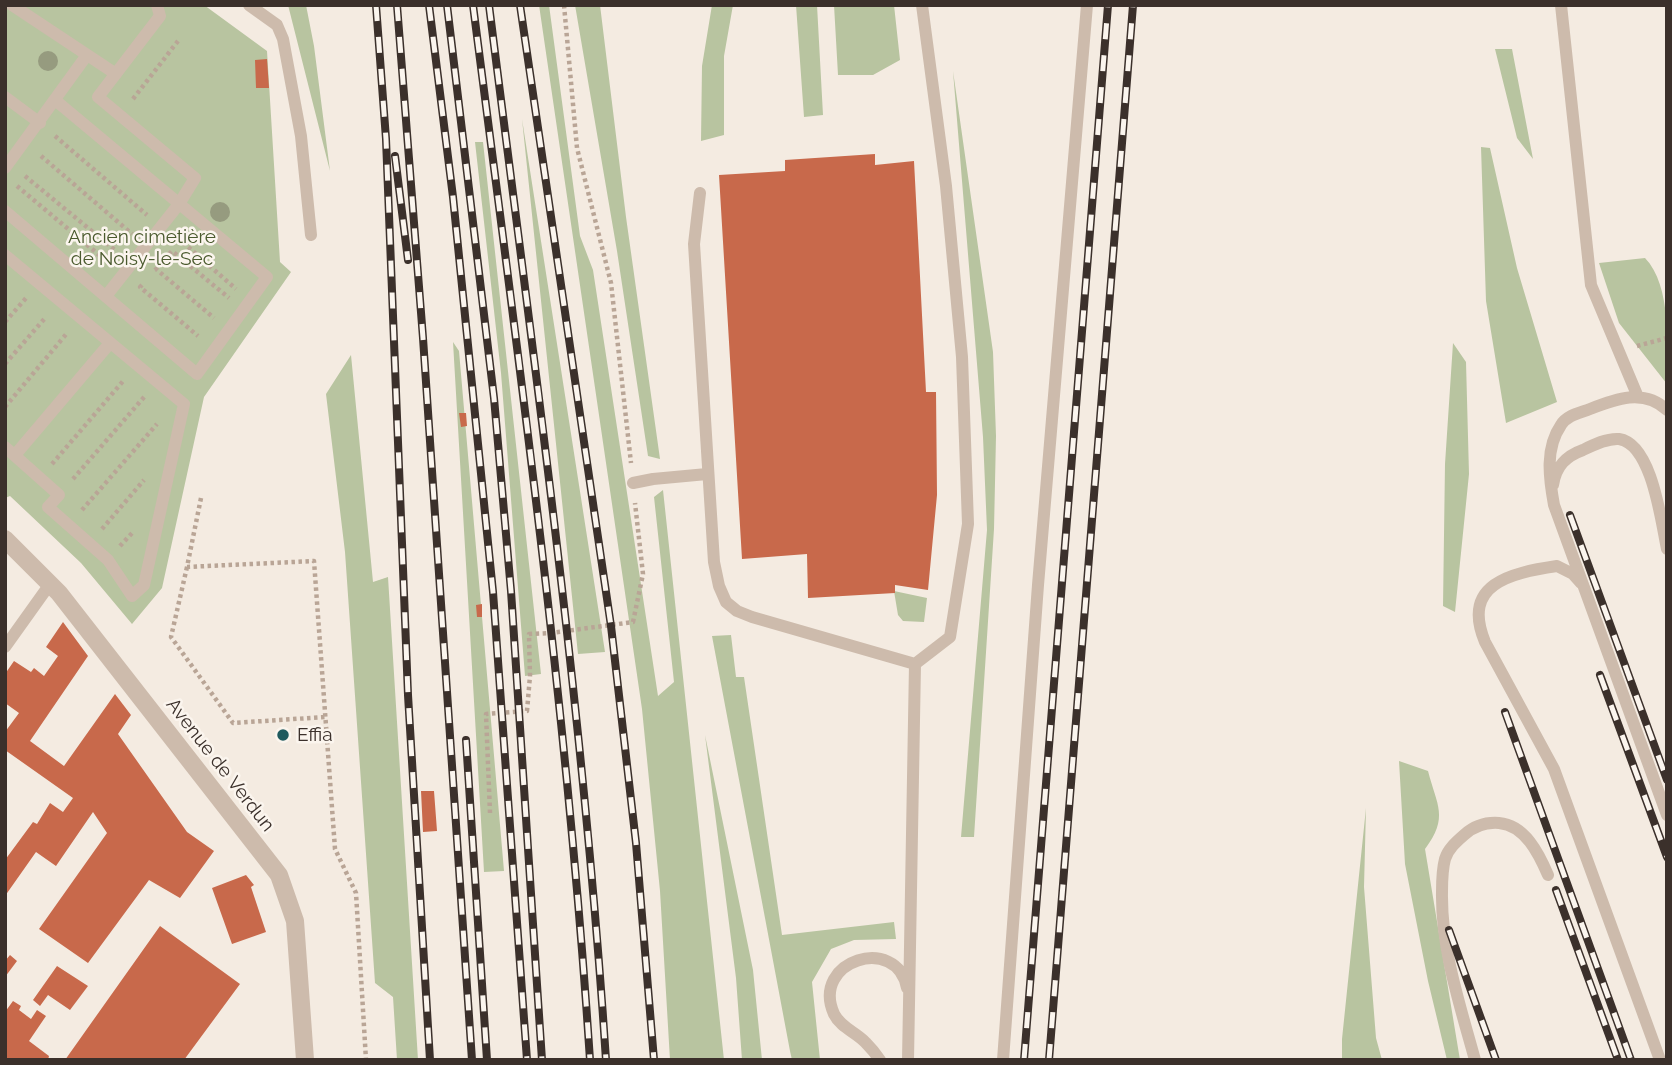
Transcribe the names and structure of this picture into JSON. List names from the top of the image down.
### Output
{
  "streets": {
    "street": ["Avenue de Verdun"]
  },
  "parks": ["Ancien cimetière de Noisy-le-Sec"],
  "places": ["Effia"]
}
